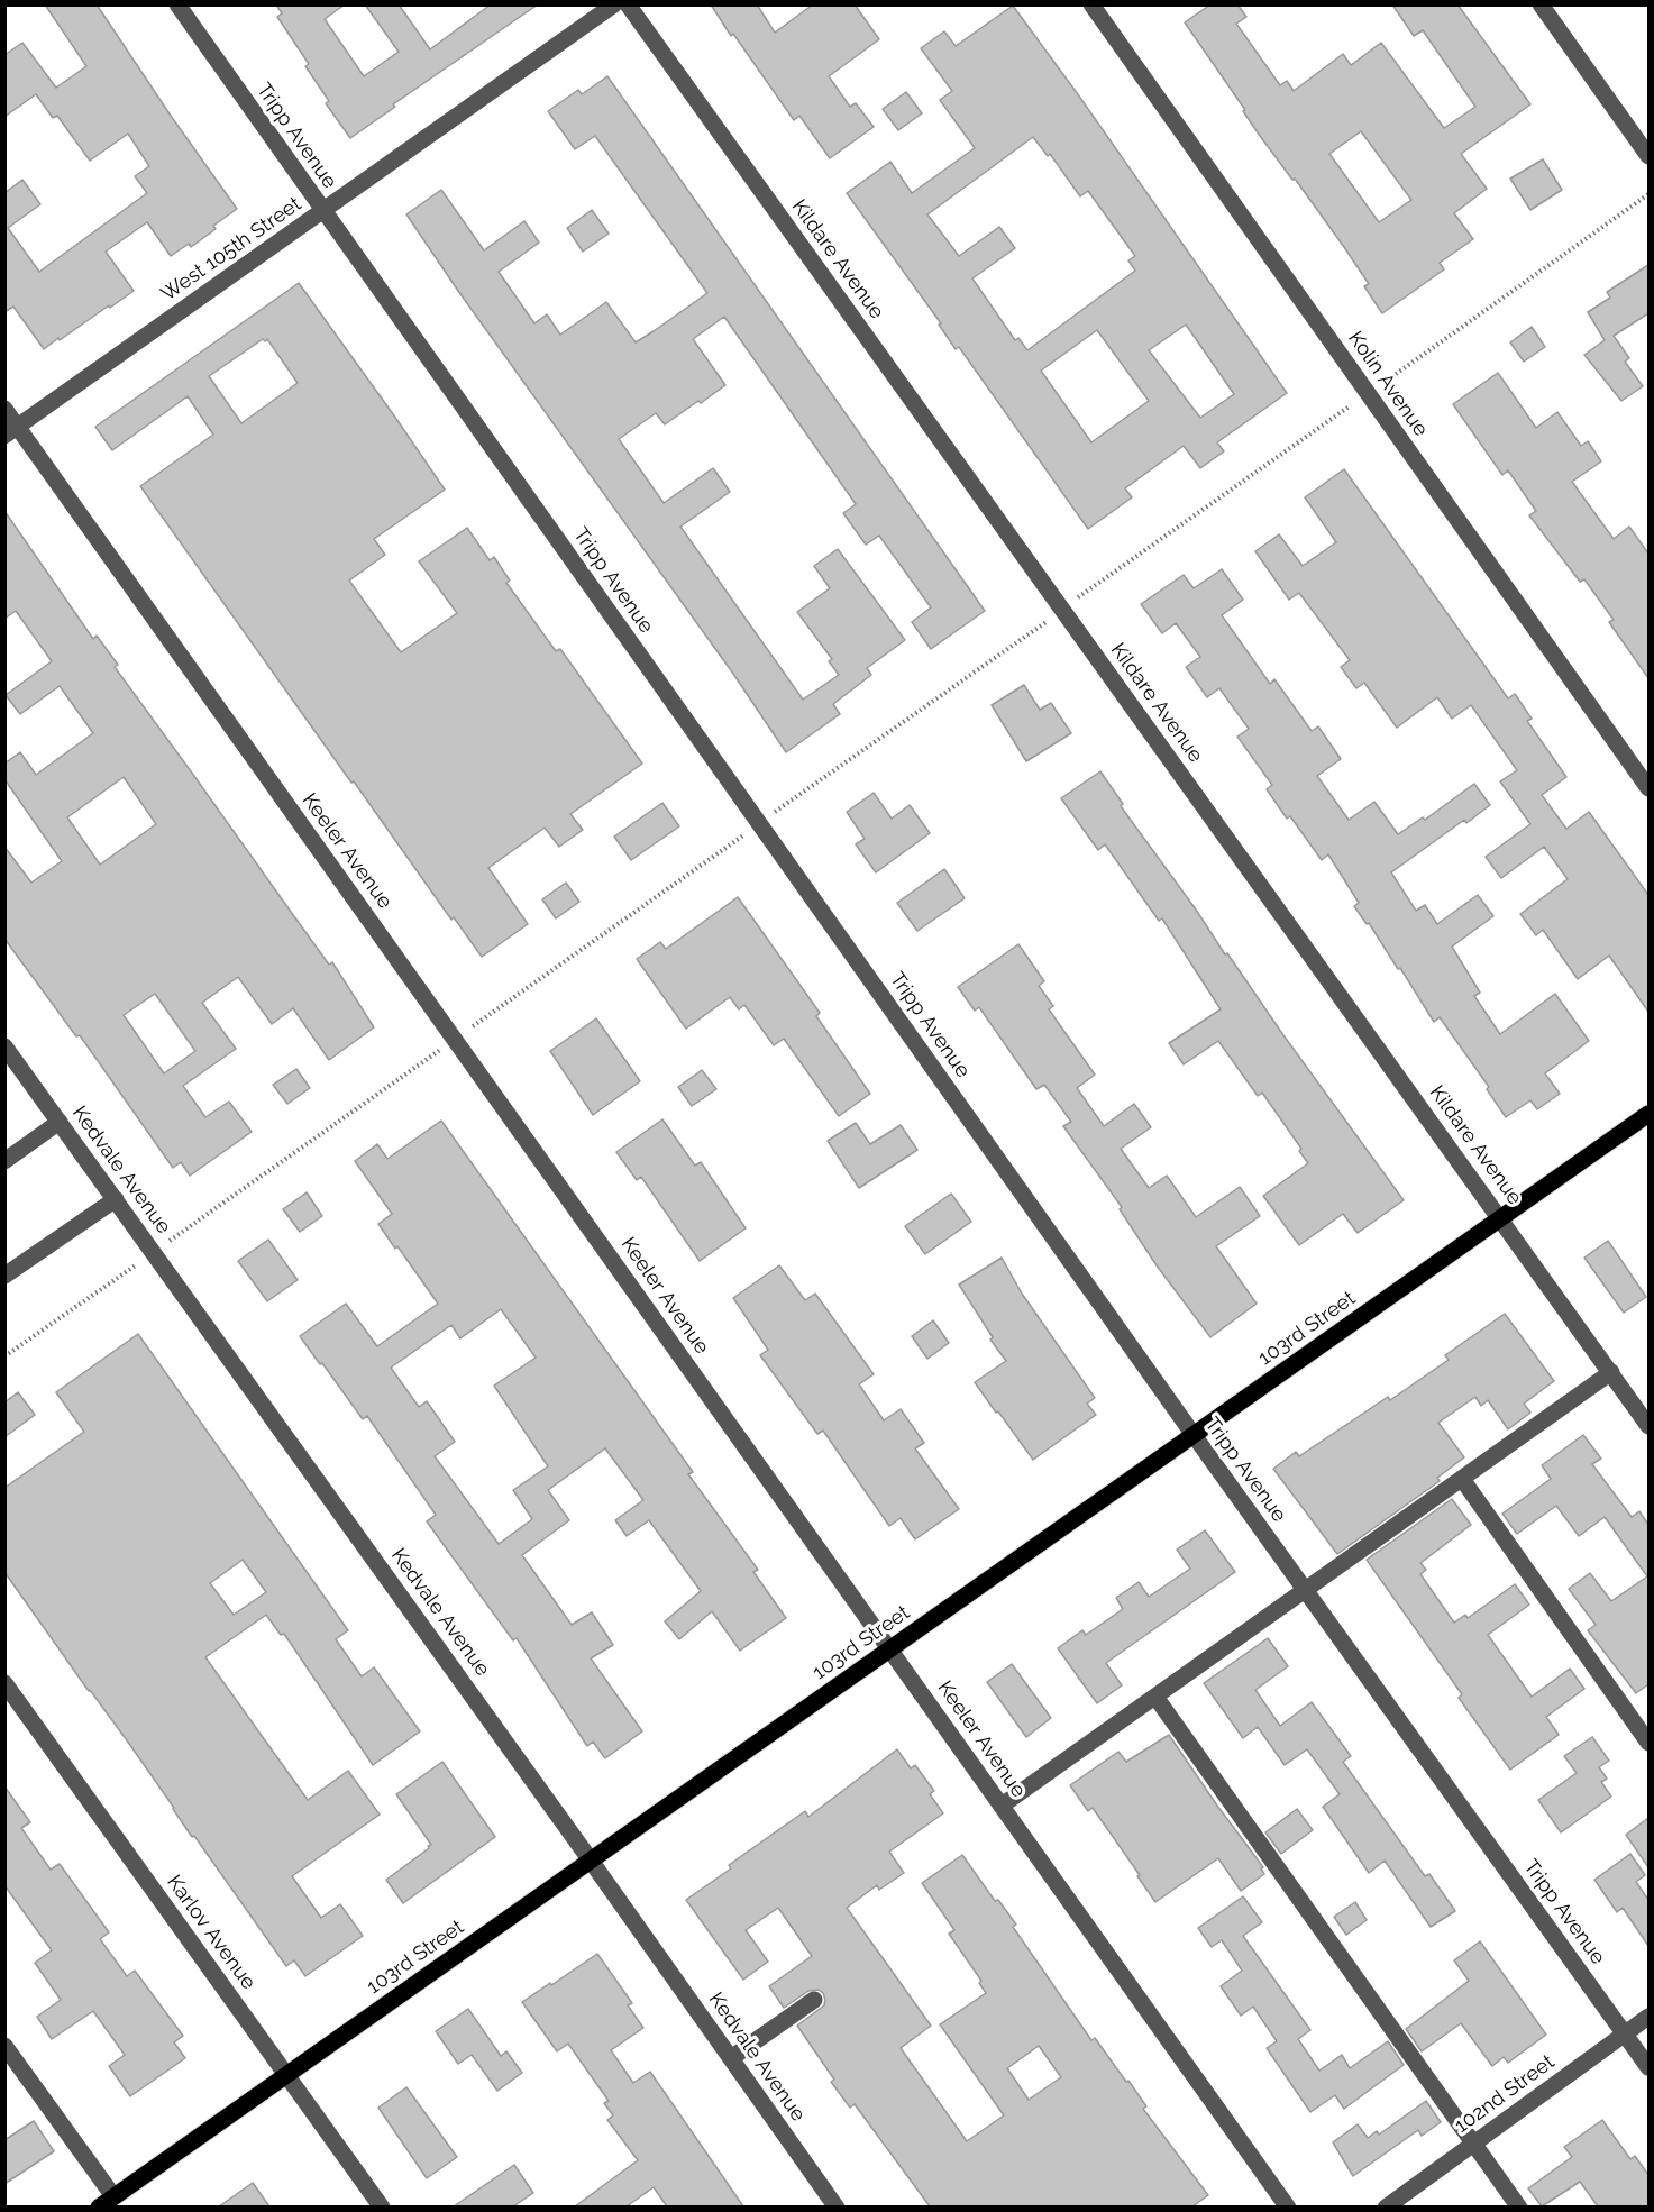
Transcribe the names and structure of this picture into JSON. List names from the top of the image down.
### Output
{
  "streets": {
    "main road": ["103rd Street"],
    "street": [
      "Tripp Avenue",
      "West 105th Street",
      "Kildare Avenue",
      "Kolin Avenue",
      "Keeler Avenue",
      "Kedvale Avenue",
      "Karlov Avenue",
      "102nd Street"
    ]
  },
  "crossings": [
    ["Tripp Avenue", "West 105th Street"],
    ["Tripp Avenue", "103rd Street"],
    ["Tripp Avenue", "102nd Street"],
    ["West 105th Street", "Keeler Avenue"],
    ["Kildare Avenue", "103rd Street"],
    ["Keeler Avenue", "103rd Street"],
    ["Kedvale Avenue", "103rd Street"],
    ["103rd Street", "Karlov Avenue"]
  ]
}
